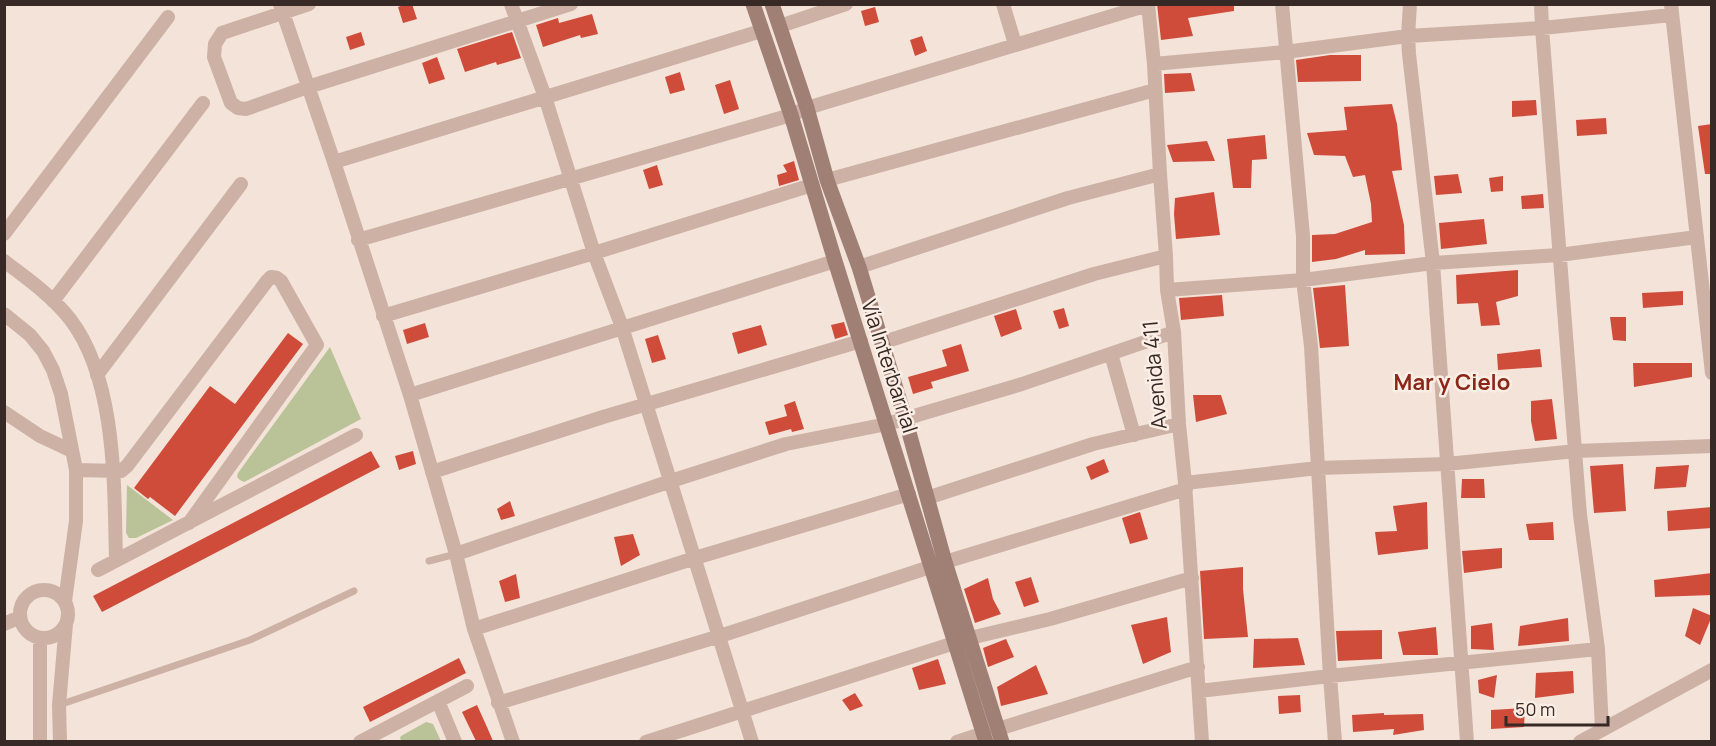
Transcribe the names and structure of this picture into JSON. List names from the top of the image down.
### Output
{
  "streets": {
    "main road": ["Vía Interbarrial"],
    "street": ["Avenida 411"]
  },
  "districts": ["Mar y Cielo"],
  "scale_bar": "50 m"
}
